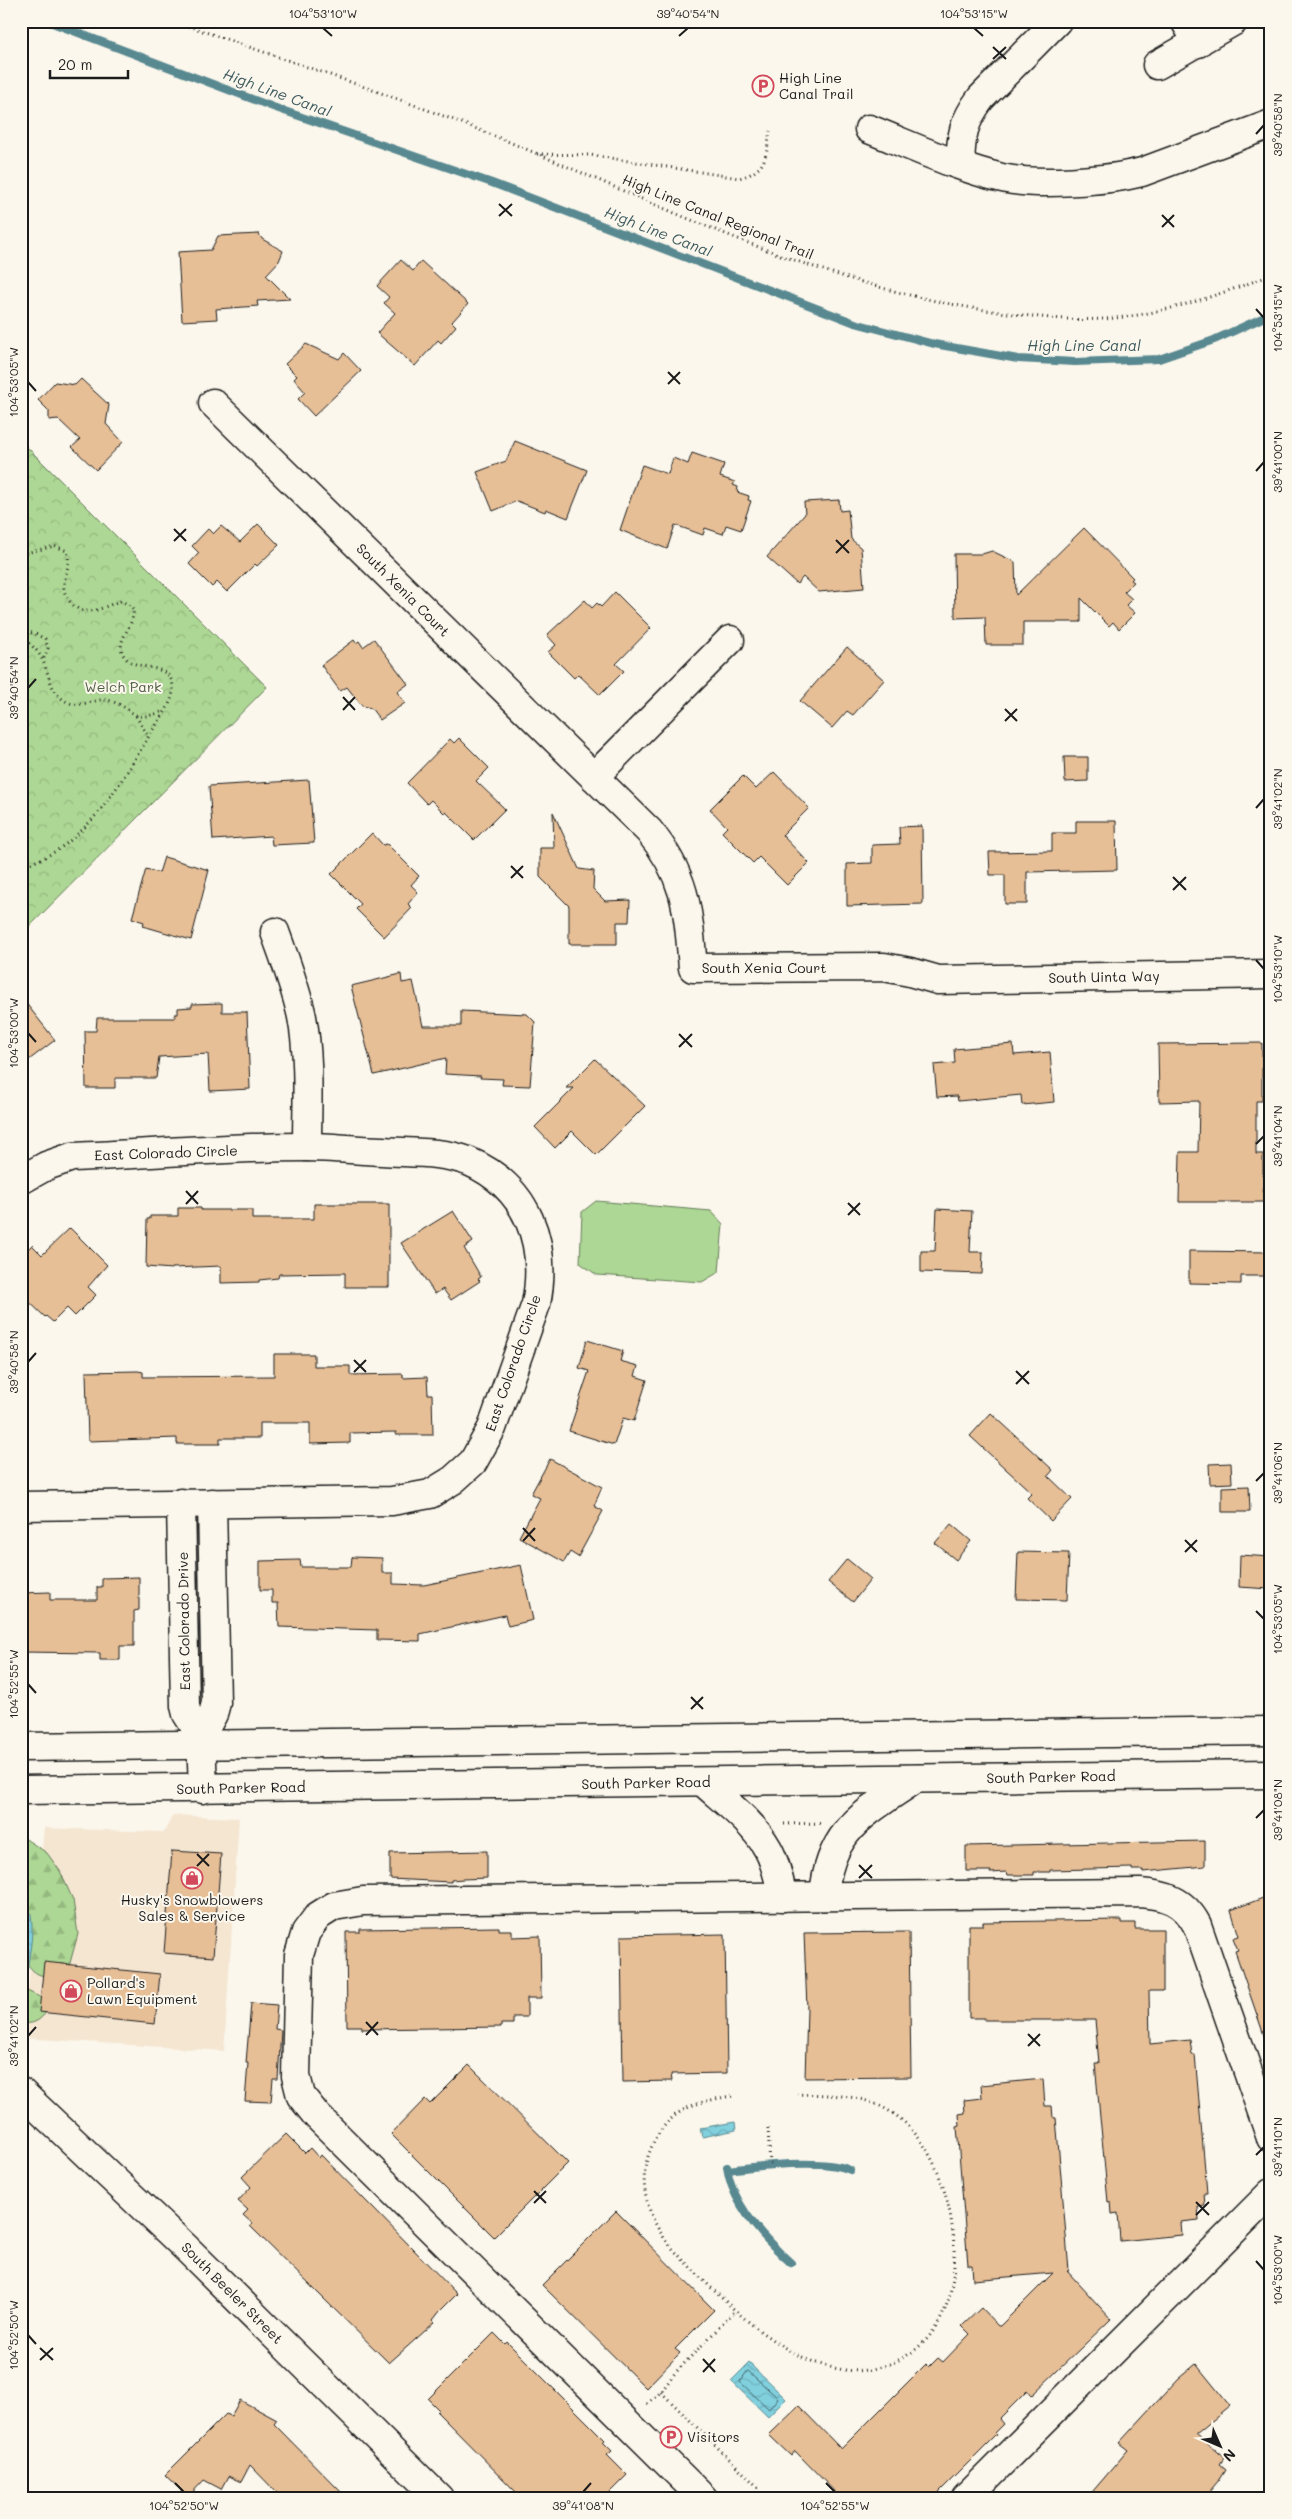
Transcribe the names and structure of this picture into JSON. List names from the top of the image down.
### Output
{
  "streets": {
    "street": [
      "South Xenia Court",
      "South Uinta Way",
      "East Colorado Circle",
      "East Colorado Drive",
      "South Parker Road",
      "South Beeler Street"
    ],
    "path": ["High Line Canal Regional Trail"]
  },
  "crossings": [
    ["South Xenia Court", "South Uinta Way"],
    ["East Colorado Circle", "East Colorado Drive"],
    ["East Colorado Drive", "South Parker Road"]
  ],
  "water": ["High Line Canal"],
  "parks": ["Welch Park"],
  "places": {
    "parking": ["High Line Canal Trail", "Visitors"],
    "shop": ["Husky's Snowblowers Sales & Service", "Pollard's Lawn Equipment"]
  },
  "scale_bar": "20 m",
  "north": "bottom right",
  "coordinates": [
    "104°53'10\"W",
    "39°40'54\"N",
    "104°53'15\"W",
    "39°40'58\"N",
    "104°53'05\"W",
    "39°41'00\"N",
    "39°41'02\"N",
    "104°53'00\"W",
    "39°41'04\"N",
    "39°41'06\"N",
    "104°52'55\"W",
    "39°41'08\"N",
    "39°41'10\"N",
    "104°52'50\"W"
  ]
}
